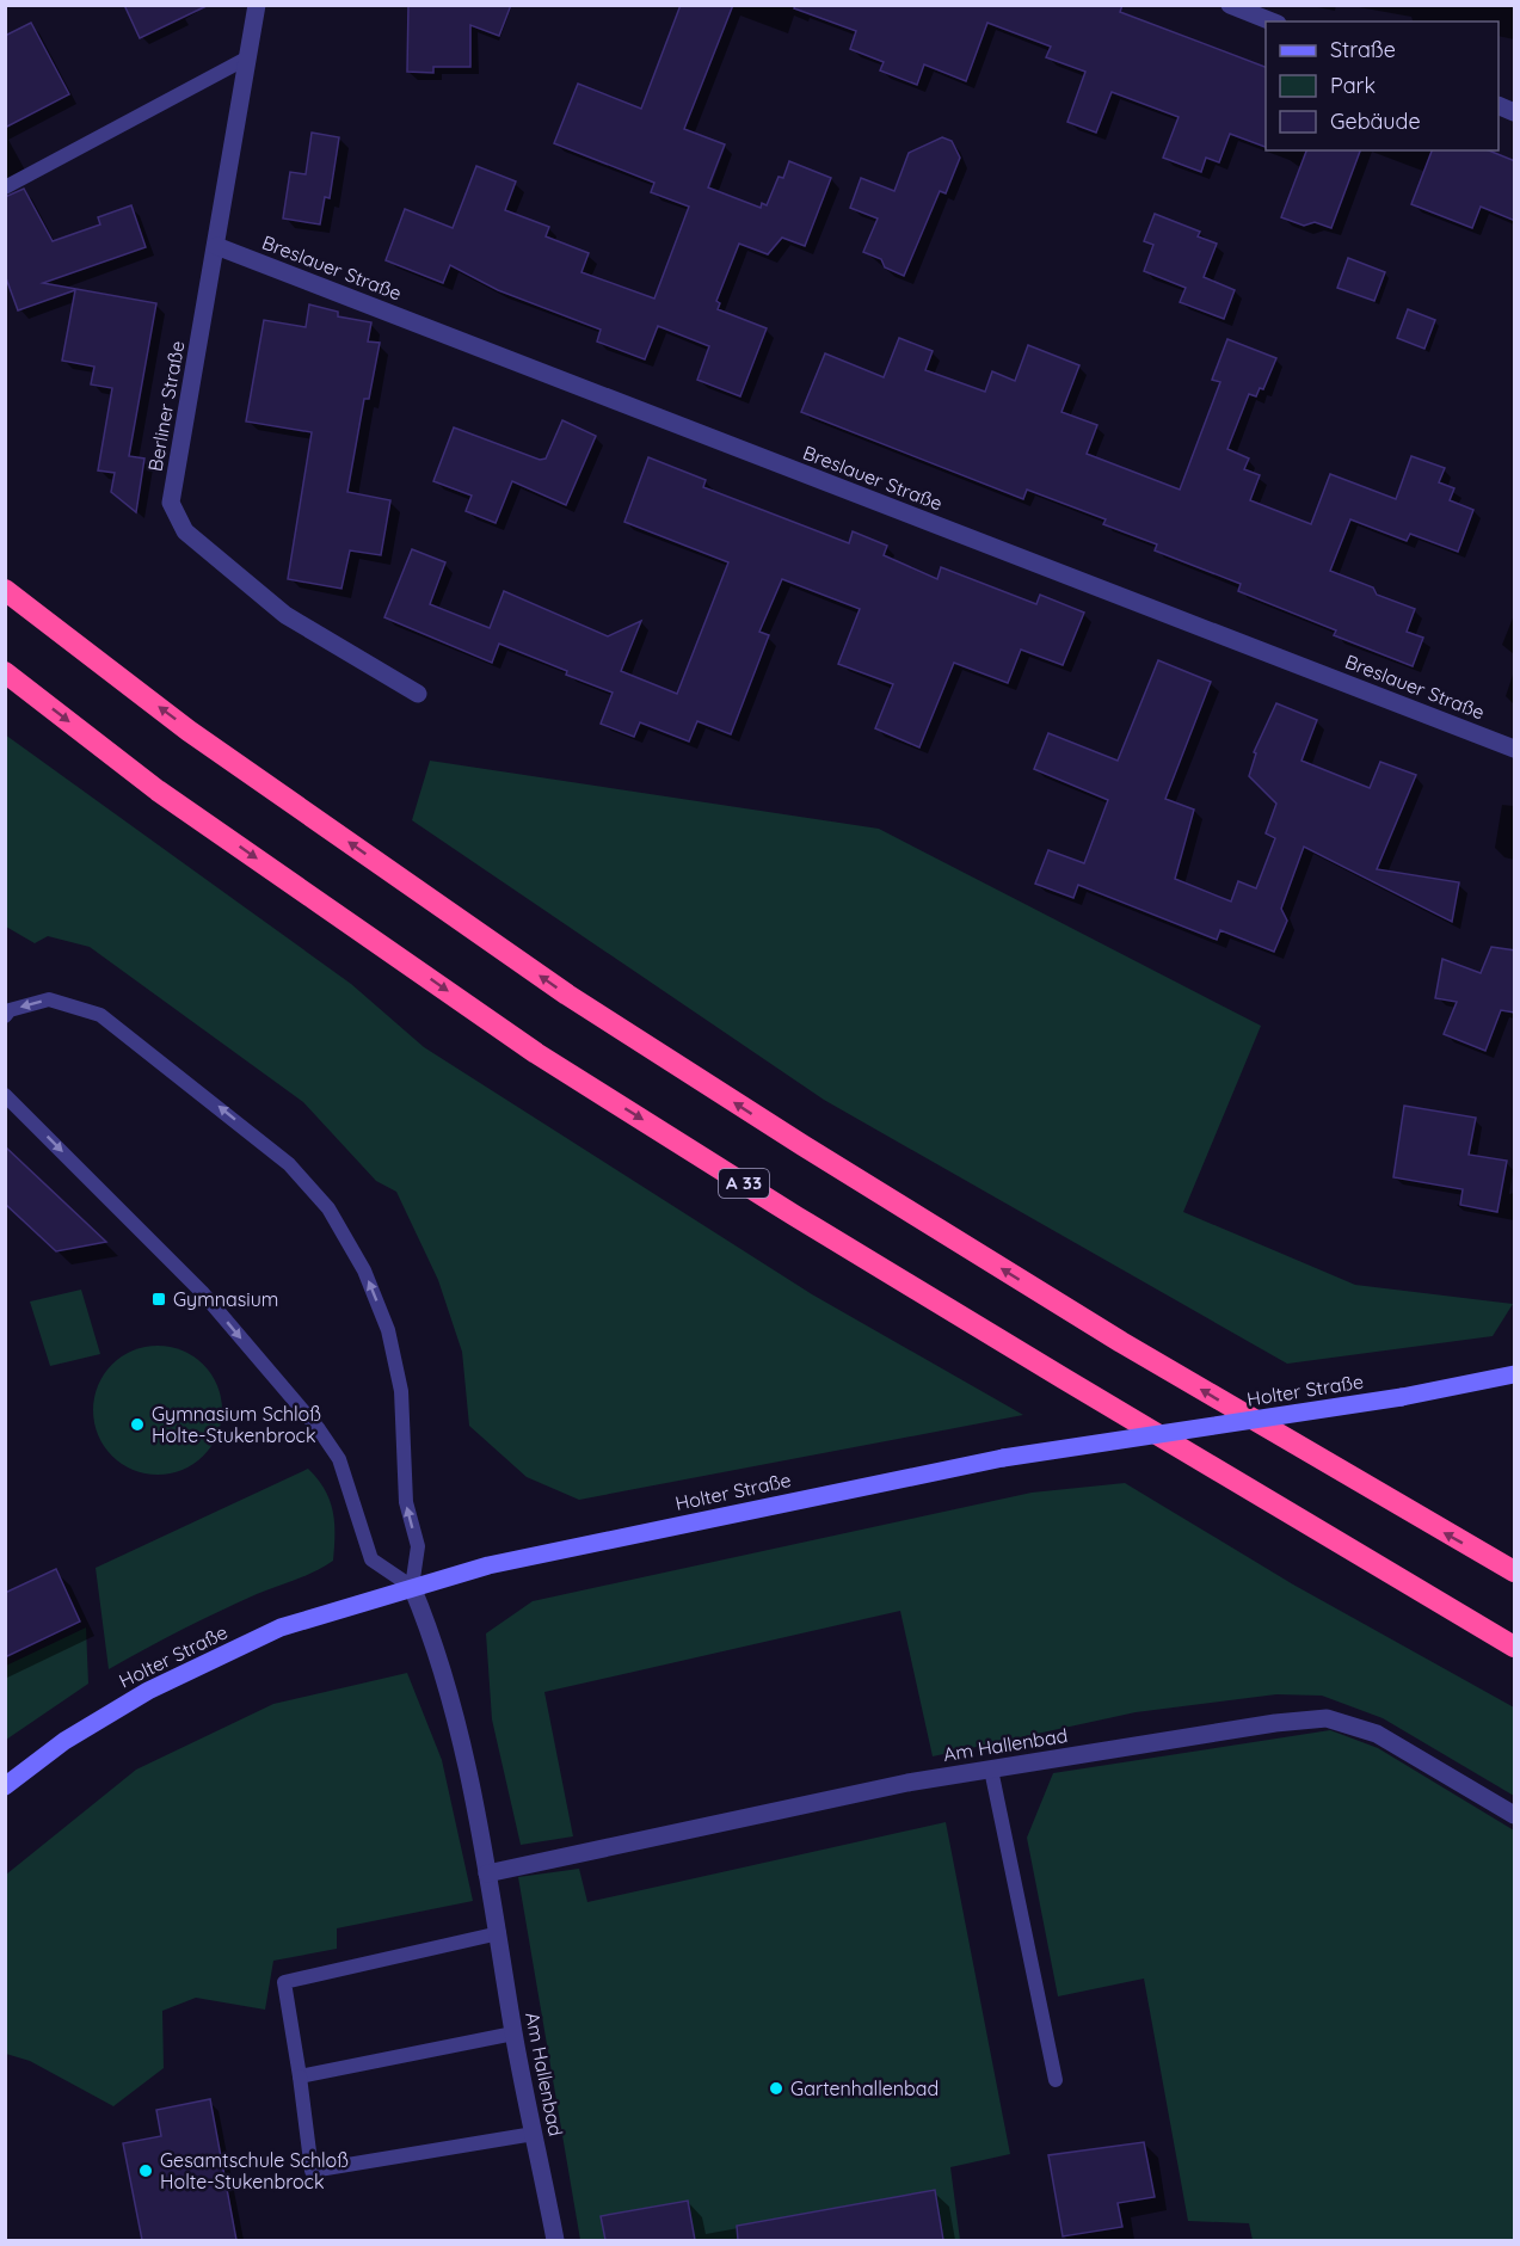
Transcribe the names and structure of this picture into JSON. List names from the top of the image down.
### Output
{
  "streets": {
    "highway": ["A 33"],
    "street": [
      "Breslauer Straße",
      "Berliner Straße",
      "Holter Straße",
      "Am Hallenbad"
    ]
  },
  "crossings": [
    ["Breslauer Straße", "Berliner Straße"],
    ["Holter Straße", "Am Hallenbad"]
  ],
  "places": {
    "transit": ["Gymnasium"],
    "other": ["Gymnasium Schloß Holte-Stukenbrock", "Gartenhallenbad", "Gesamtschule Schloß Holte-Stukenbrock"]
  },
  "legend": ["Straße", "Park", "Gebäude"]
}
